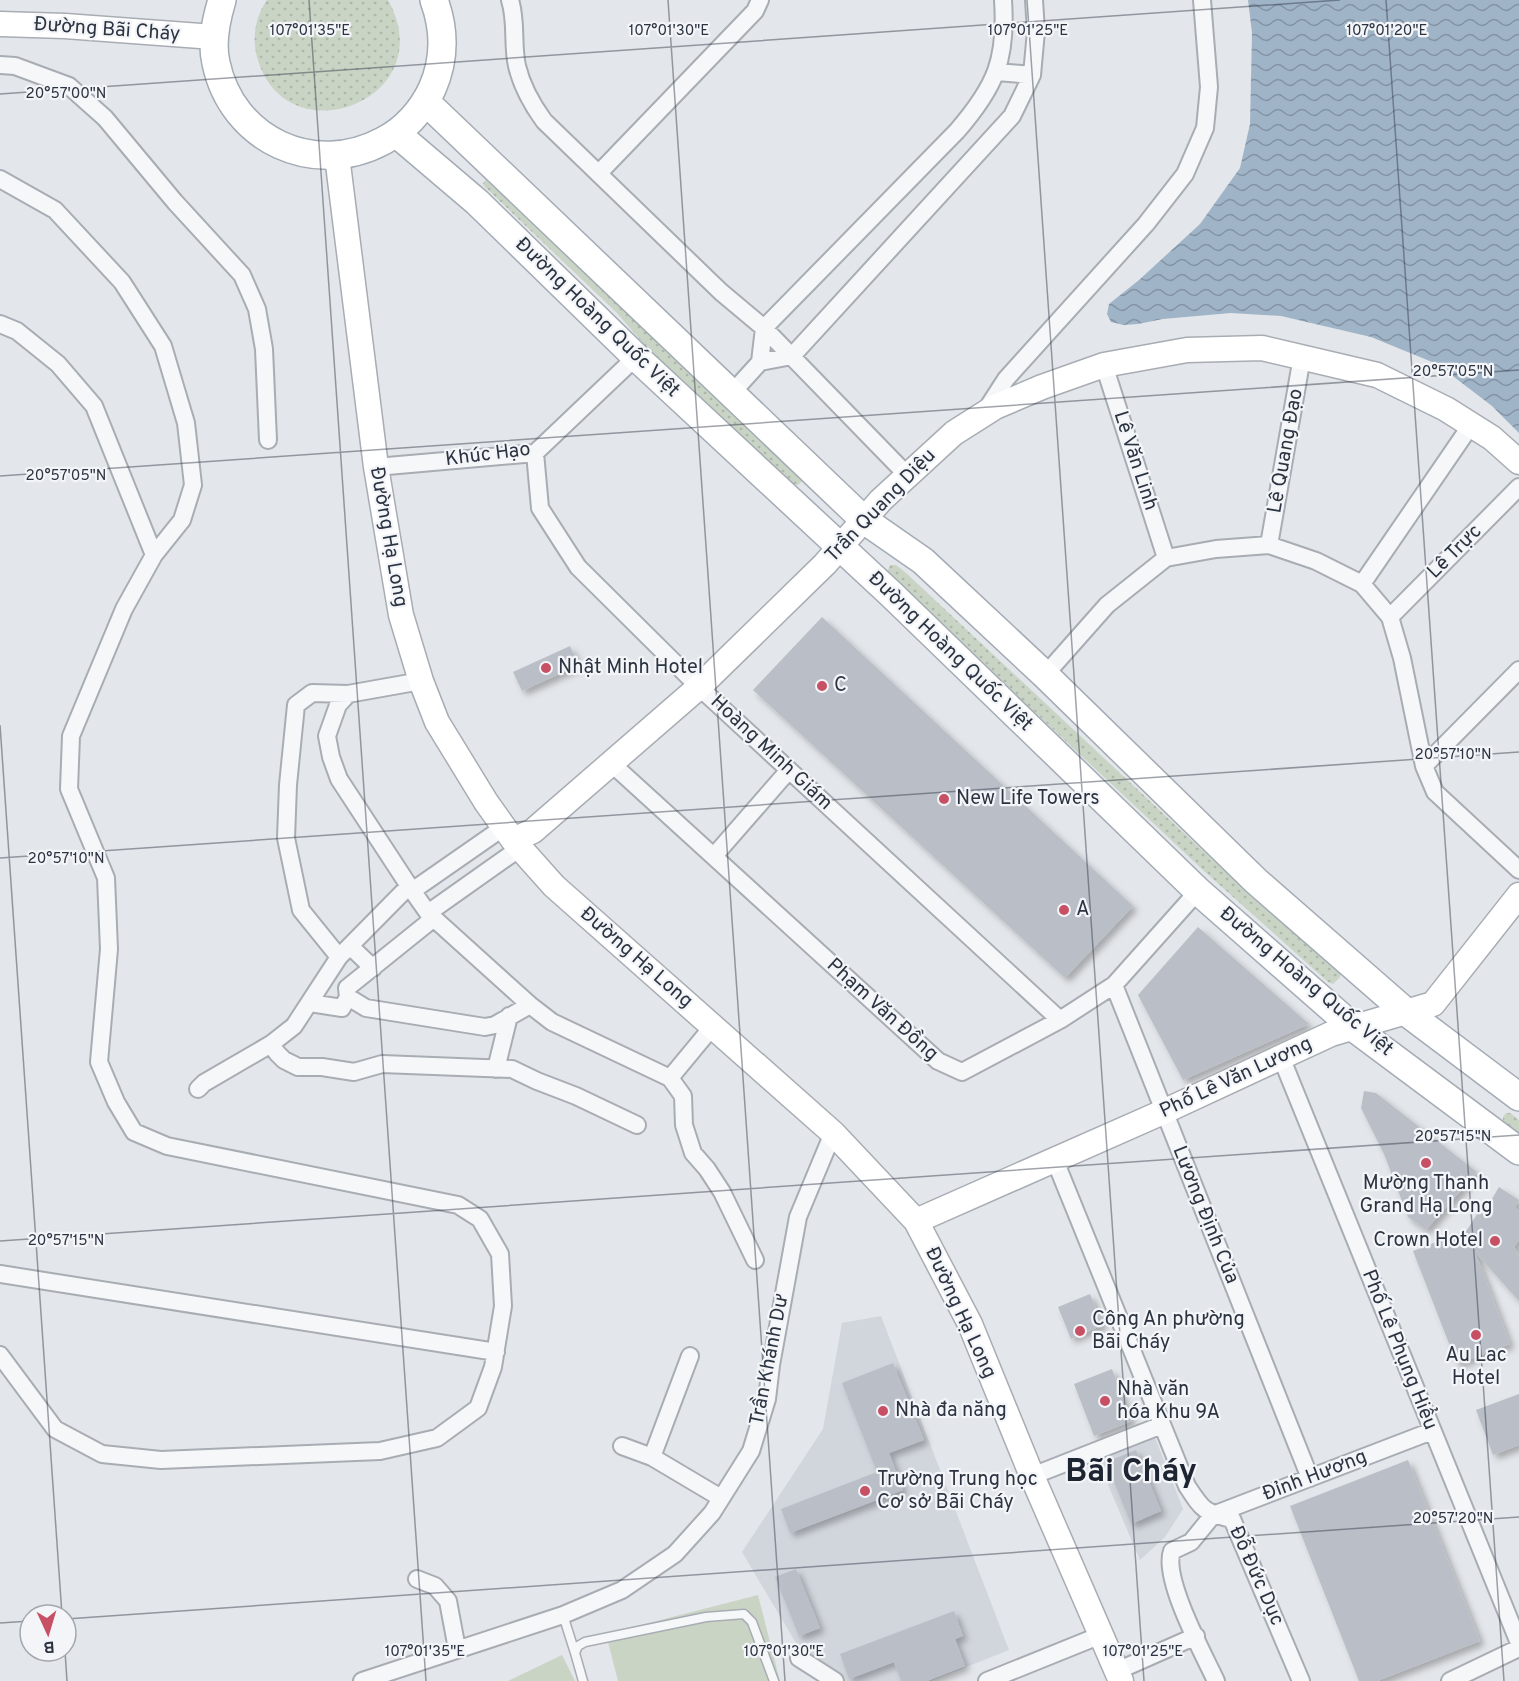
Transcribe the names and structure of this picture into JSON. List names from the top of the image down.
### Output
{
  "streets": {
    "main road": [
      "Đường Bãi Cháy",
      "Đường Hoàng Quốc Việt",
      "Trần Quang Diệu",
      "Đường Hạ Long",
      "Phố Lê Văn Lương"
    ],
    "street": [
      "Lê Quang Đạo",
      "Khúc Hạo",
      "Lê Văn Linh",
      "Lê Trực",
      "Hoàng Minh Giám",
      "Phạm Văn Đồng",
      "Lương Định Của",
      "Phố Lê Phụng Hiểu",
      "Trần Khánh Dư",
      "Đỉnh Hương",
      "Đỗ Đức Dục"
    ]
  },
  "crossings": [
    ["Đường Hoàng Quốc Việt", "Khúc Hạo"],
    ["Đường Hoàng Quốc Việt", "Trần Quang Diệu"],
    ["Đường Hoàng Quốc Việt", "Phạm Văn Đồng"],
    ["Đường Hoàng Quốc Việt", "Phố Lê Văn Lương"],
    ["Lê Quang Đạo", "Trần Quang Diệu"],
    ["Khúc Hạo", "Đường Hạ Long"],
    ["Khúc Hạo", "Hoàng Minh Giám"],
    ["Lê Văn Linh", "Trần Quang Diệu"],
    ["Trần Quang Diệu", "Đường Hạ Long"],
    ["Trần Quang Diệu", "Hoàng Minh Giám"],
    ["Trần Quang Diệu", "Phạm Văn Đồng"],
    ["Đường Hạ Long", "Phố Lê Văn Lương"],
    ["Đường Hạ Long", "Trần Khánh Dư"],
    ["Hoàng Minh Giám", "Phạm Văn Đồng"],
    ["Phạm Văn Đồng", "Lương Định Của"],
    ["Phố Lê Văn Lương", "Lương Định Của"],
    ["Phố Lê Văn Lương", "Phố Lê Phụng Hiểu"],
    ["Phố Lê Văn Lương", "Đỗ Đức Dục"],
    ["Lương Định Của", "Đỉnh Hương"],
    ["Phố Lê Phụng Hiểu", "Đỉnh Hương"],
    ["Đỉnh Hương", "Đỗ Đức Dục"]
  ],
  "districts": ["Bãi Cháy"],
  "places": [
    "Nhật Minh Hotel",
    "C",
    "New Life Towers",
    "A",
    "Mường Thanh Grand Hạ Long",
    "Crown Hotel",
    "Công An phường Bãi Cháy",
    "Au Lac Hotel",
    "Nhà văn hóa Khu 9A",
    "Nhà đa năng",
    "Trường Trung học Cơ sở Bãi Cháy"
  ],
  "north": "bottom",
  "coordinates": [
    "107°01'35\"E",
    "107°01'30\"E",
    "107°01'25\"E",
    "107°01'20\"E",
    "20°57'00\"N",
    "20°57'05\"N",
    "20°57'10\"N",
    "20°57'15\"N",
    "20°57'20\"N"
  ]
}
